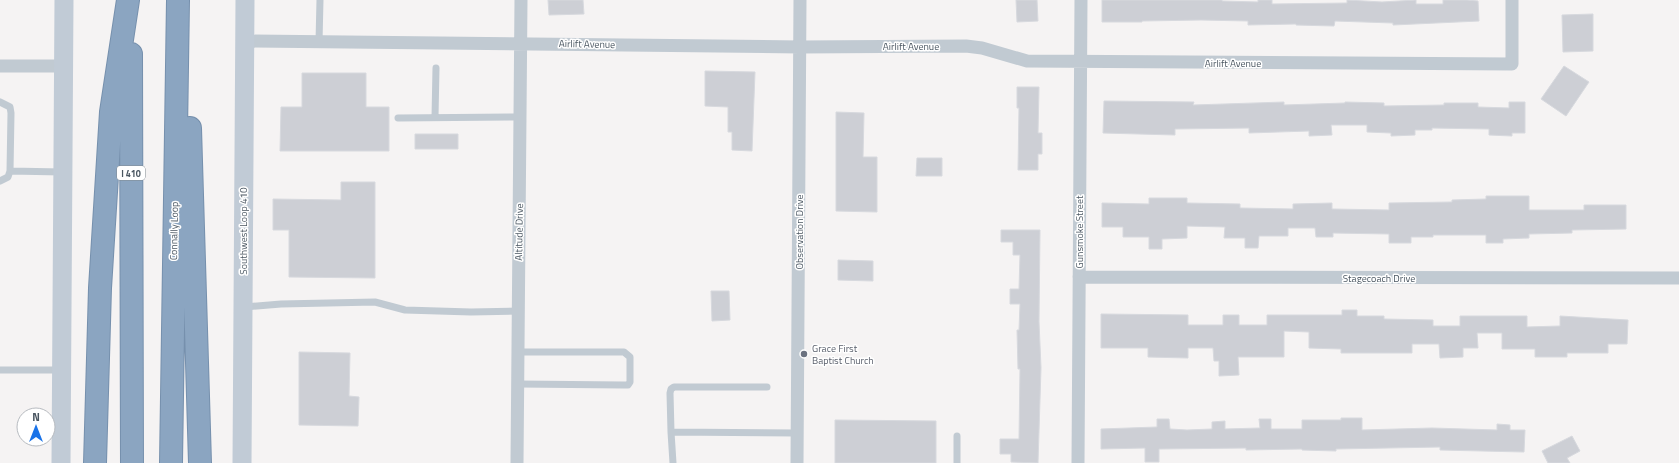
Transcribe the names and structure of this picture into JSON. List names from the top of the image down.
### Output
{
  "streets": {
    "highway": ["I 410", "Connally Loop"],
    "main road": ["Southwest Loop 410"],
    "street": [
      "Airlift Avenue",
      "Altitude Drive",
      "Observation Drive",
      "Gunsmoke Street",
      "Stagecoach Drive"
    ]
  },
  "crossings": [
    ["Airlift Avenue", "Southwest Loop 410"],
    ["Airlift Avenue", "Altitude Drive"],
    ["Airlift Avenue", "Observation Drive"],
    ["Airlift Avenue", "Gunsmoke Street"],
    ["Gunsmoke Street", "Stagecoach Drive"]
  ],
  "places": ["Grace First Baptist Church"],
  "north": "top"
}
